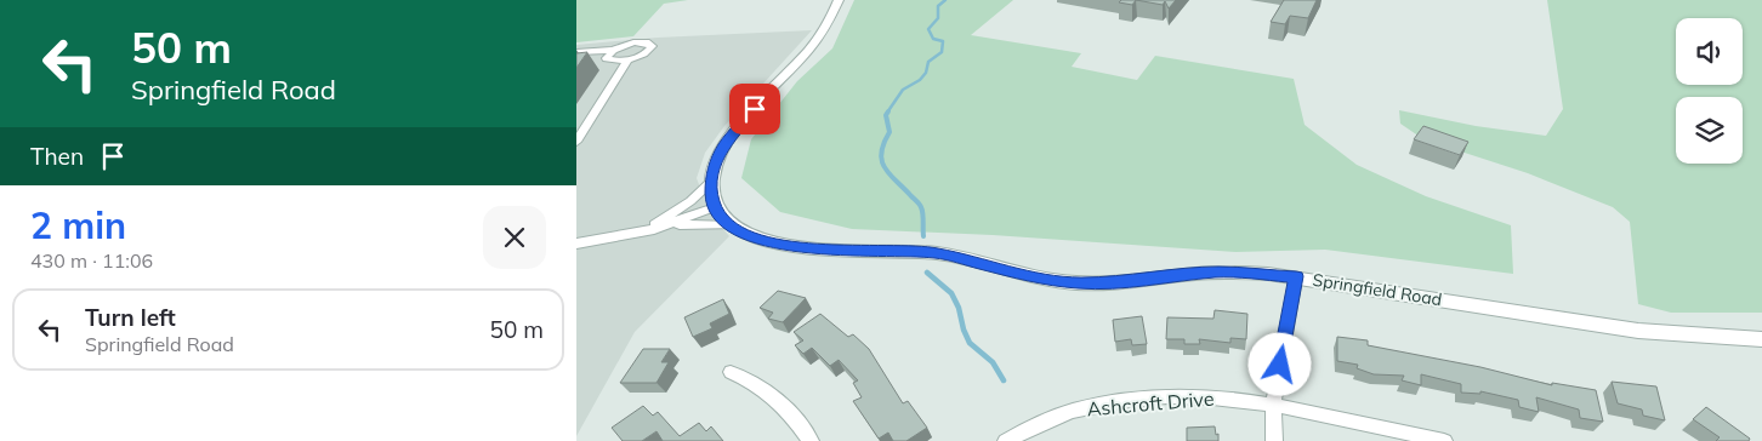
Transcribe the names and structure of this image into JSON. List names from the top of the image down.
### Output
{
  "streets": {
    "street": ["Springfield Road", "Ashcroft Drive"]
  },
  "page": {
    "turn": ["50 m", "Springfield Road"],
    "then": "Then",
    "heading": ["2 min", "430 m · 11:06"],
    "list": [
      {
        "name": "Turn left",
        "note": "Springfield Road",
        "value": "50 m"
      }
    ]
  }
}
